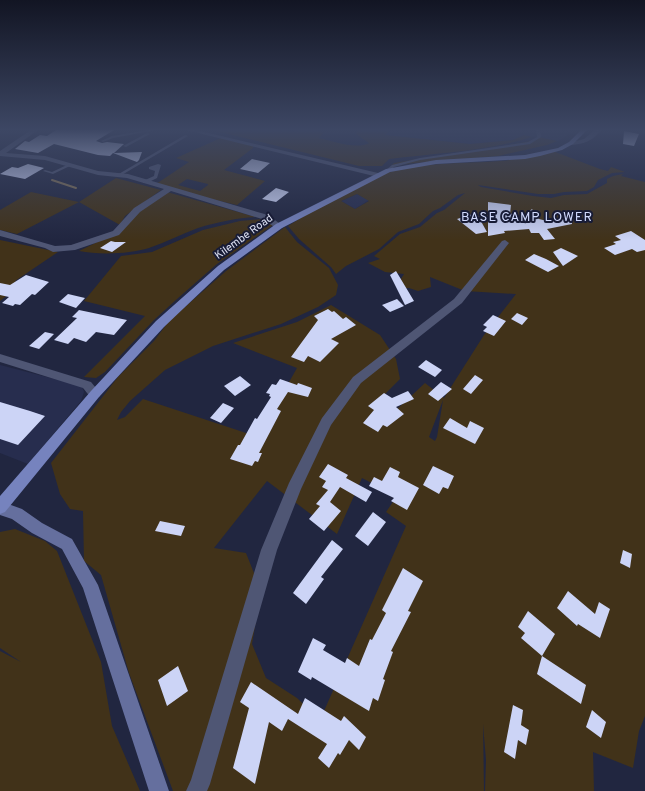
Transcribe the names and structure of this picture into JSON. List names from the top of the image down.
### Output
{
  "streets": {
    "main road": ["Kilembe Road"]
  },
  "districts": ["BASE CAMP LOWER"]
}
